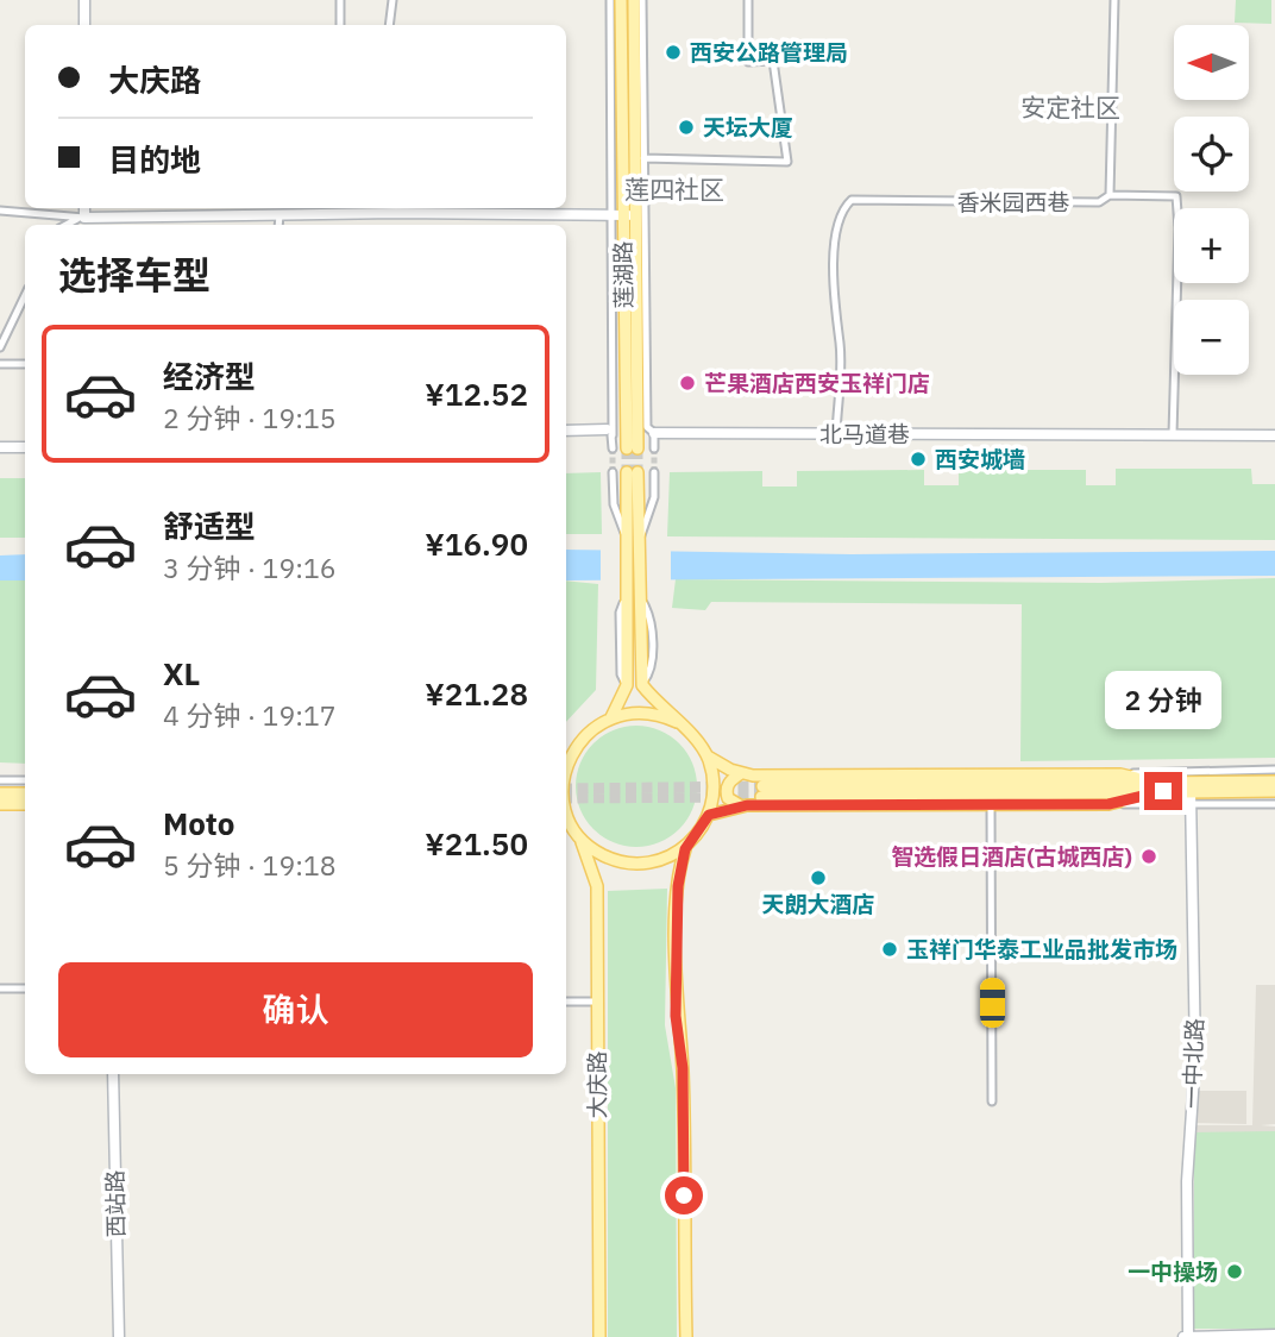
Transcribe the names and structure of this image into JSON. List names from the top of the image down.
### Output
{
  "streets": {
    "main road": ["莲湖路", "大庆路"],
    "street": [
      "香米园西巷",
      "北马道巷",
      "一中北路",
      "西站路"
    ]
  },
  "crossings": [
    ["香米园西巷", "北马道巷"]
  ],
  "districts": ["安定社区", "莲四社区"],
  "places": [
    "西安公路管理局",
    "天坛大厦",
    "芒果酒店西安玉祥门店",
    "西安城墙",
    "智选假日酒店(古城西店)",
    "天朗大酒店",
    "玉祥门华泰工业品批发市场",
    "一中操场"
  ],
  "north": "left",
  "page": {
    "map_buttons": ["+", "−"],
    "banner": ["大庆路", "目的地"],
    "heading": "选择车型",
    "list": [
      {
        "name": "经济型",
        "note": "2 分钟 · 19:15",
        "value": "¥12.52"
      },
      {
        "name": "舒适型",
        "note": "3 分钟 · 19:16",
        "value": "¥16.90"
      },
      {
        "name": "XL",
        "note": "4 分钟 · 19:17",
        "value": "¥21.28"
      },
      {
        "name": "Moto",
        "note": "5 分钟 · 19:18",
        "value": "¥21.50"
      }
    ],
    "bubble": "2 分钟",
    "buttons": "确认"
  }
}
